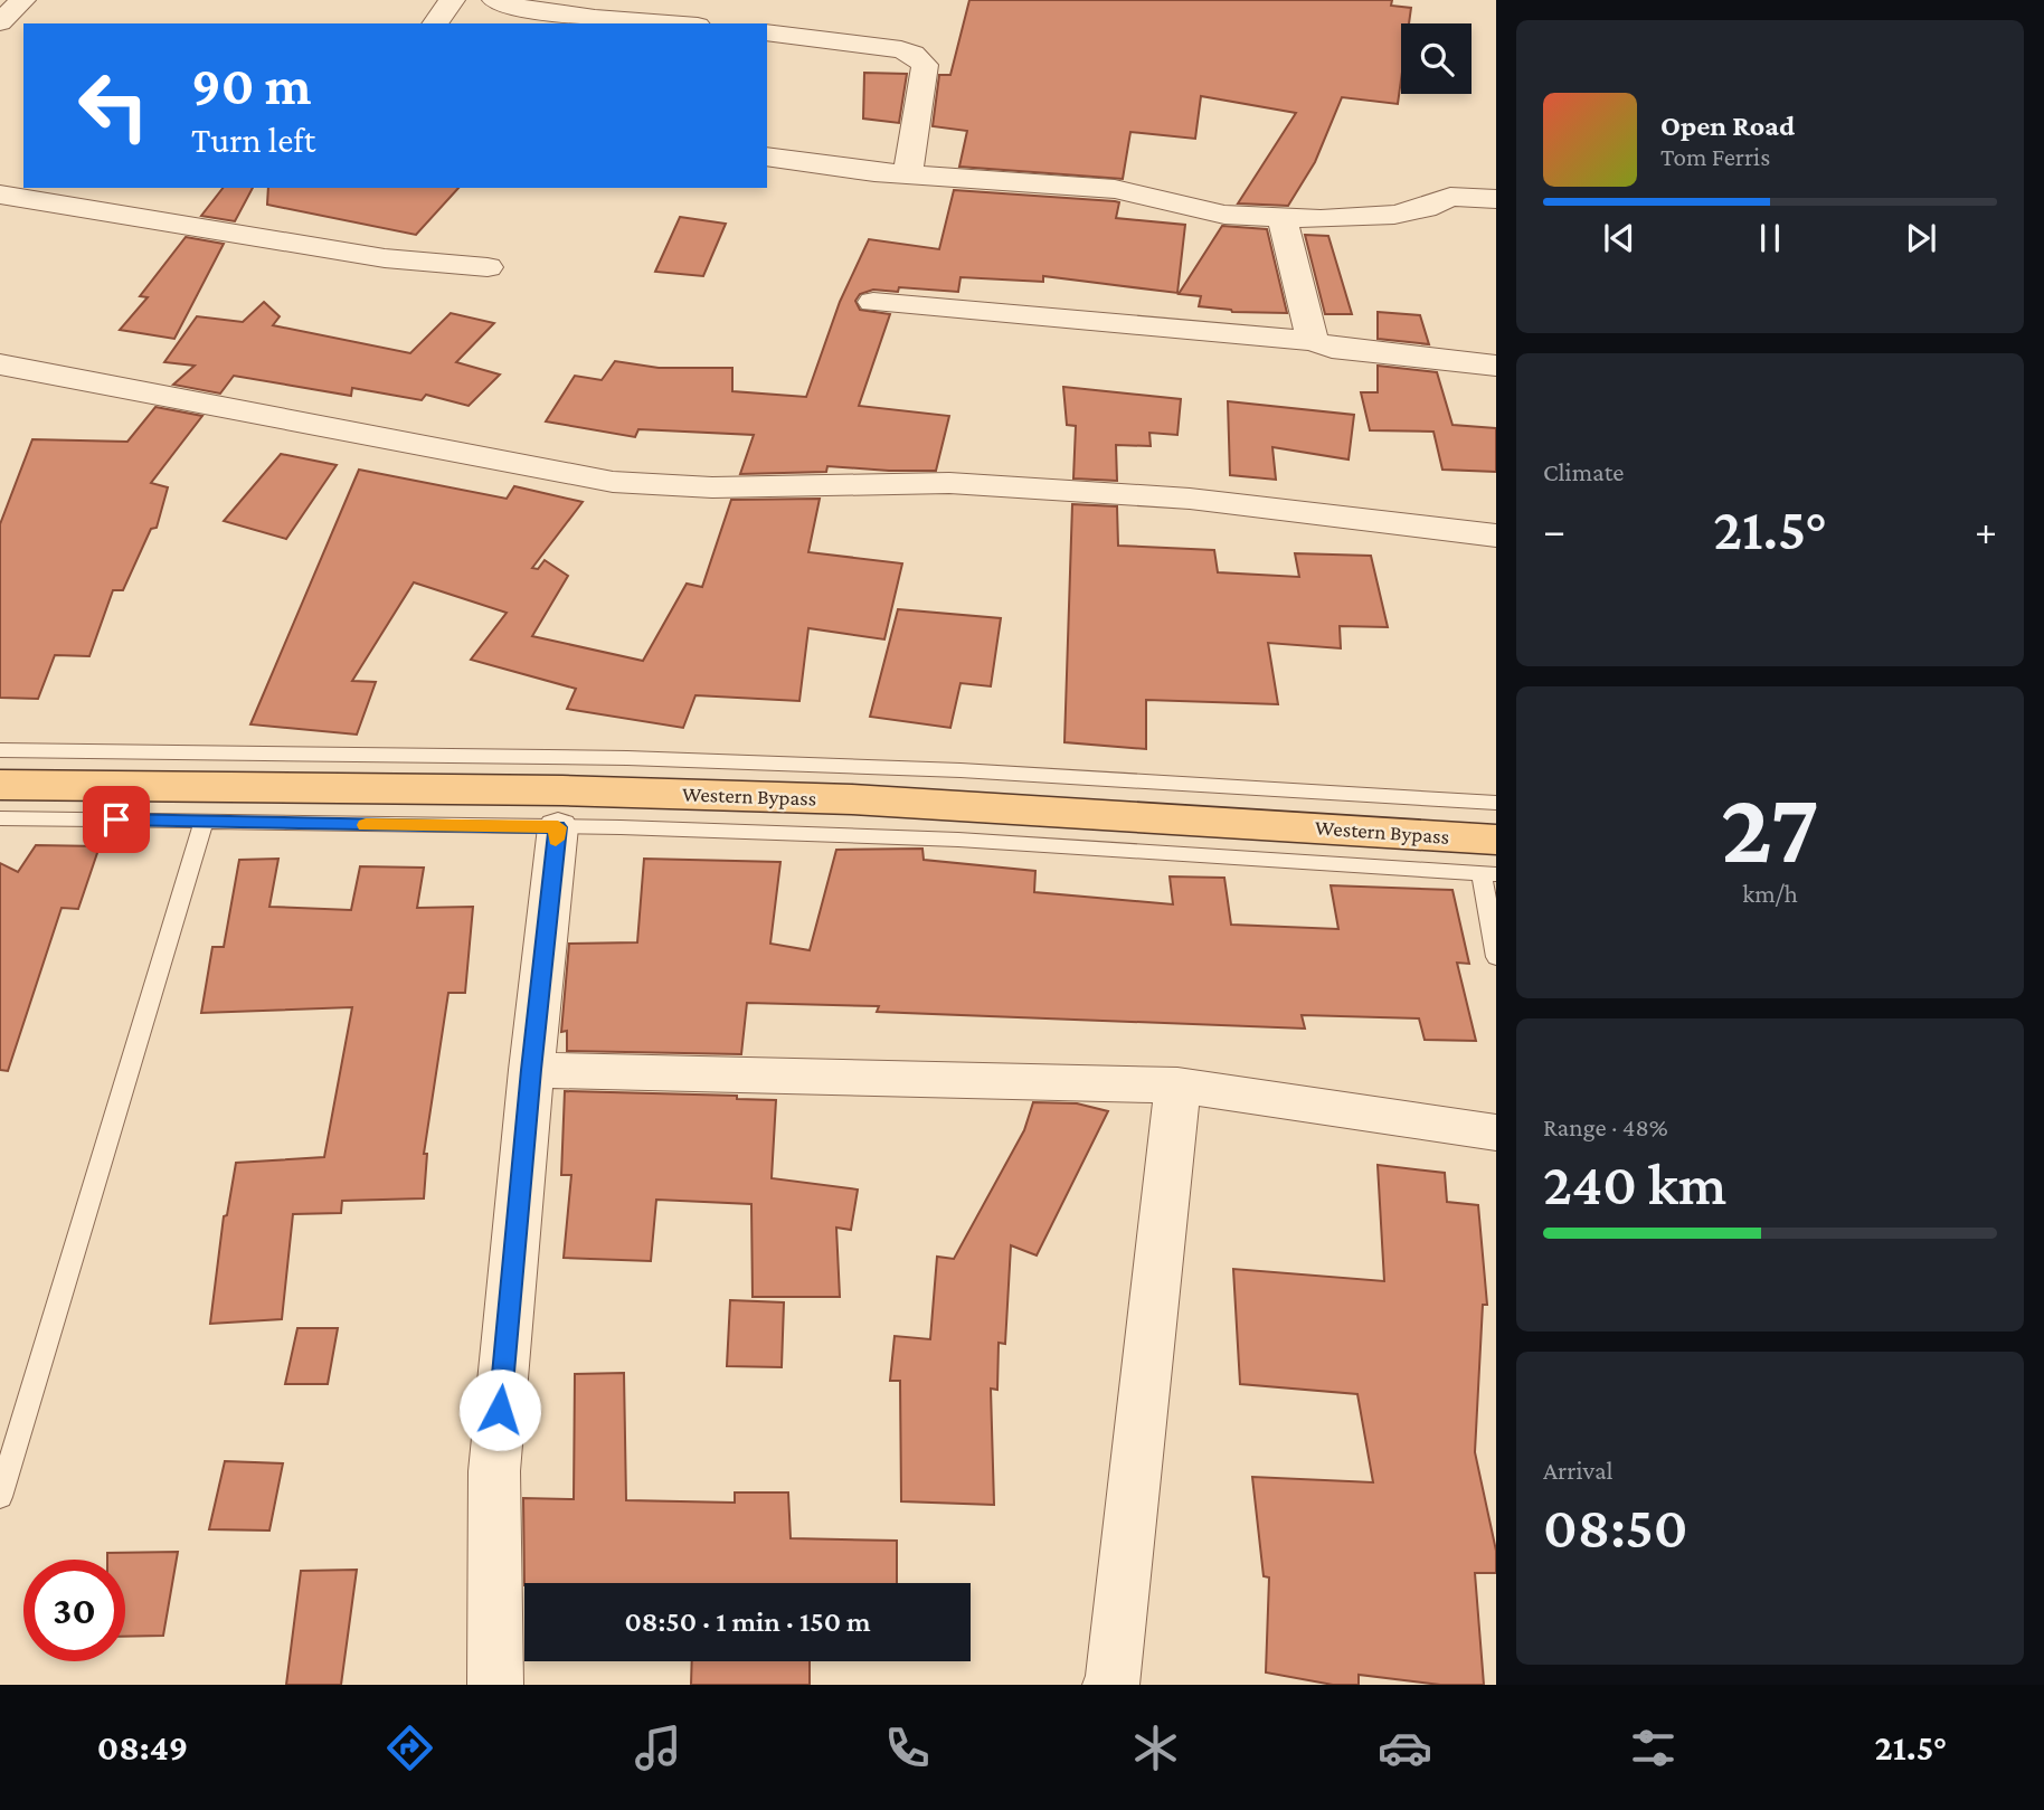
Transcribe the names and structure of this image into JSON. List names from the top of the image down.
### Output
{
  "streets": {
    "main road": ["Western Bypass"]
  },
  "page": {
    "turn": ["90 m", "Turn left"],
    "song": ["Open Road", "Tom Ferris"],
    "tile": [
      "Climate",
      ["27", "km/h"],
      ["Range · 48%", "240 km"],
      ["Arrival", "08:50"]
    ],
    "heat": ["−", "21.5°", "+"],
    "limit": "30",
    "trip": "08:50 · 1 min · 150 m",
    "tabs": ["08:49", "21.5°"]
  }
}
